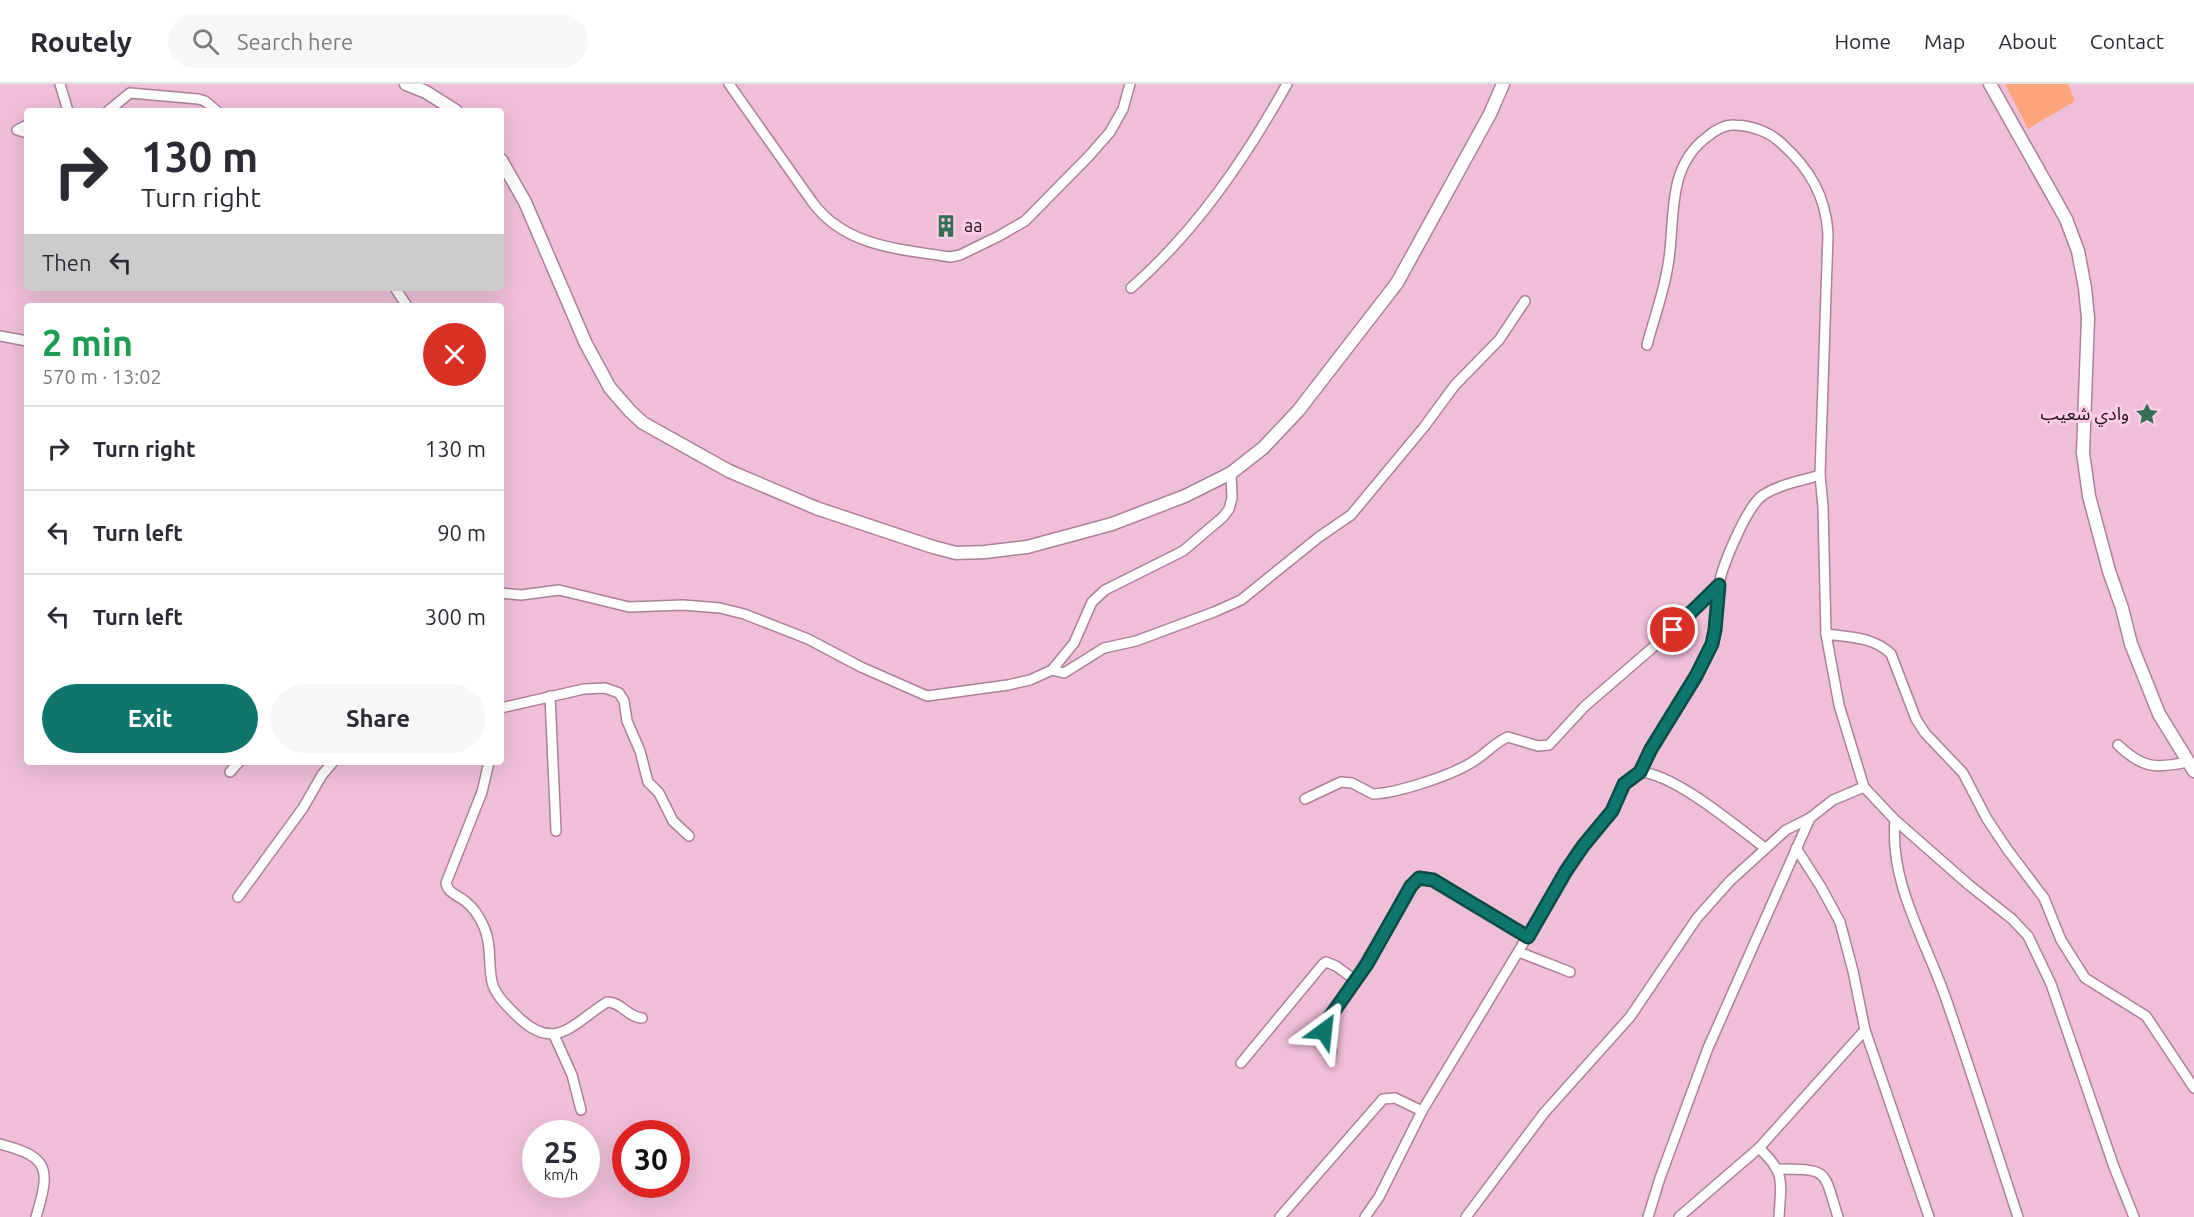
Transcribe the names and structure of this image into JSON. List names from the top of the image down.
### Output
{
  "places": {
    "building": ["aa"],
    "place": ["وادي شعيب"]
  },
  "page": {
    "header": "Routely",
    "search": "Search here",
    "nav": [
      "Home",
      "Map",
      "About",
      "Contact"
    ],
    "turn": ["130 m", "Turn right"],
    "then": "Then",
    "heading": ["2 min", "570 m · 13:02"],
    "list": [
      {
        "name": "Turn right",
        "value": "130 m"
      },
      {
        "name": "Turn left",
        "value": "90 m"
      },
      {
        "name": "Turn left",
        "value": "300 m"
      }
    ],
    "buttons": ["Exit", "Share"],
    "speed": "25 km/h",
    "limit": "30"
  }
}
